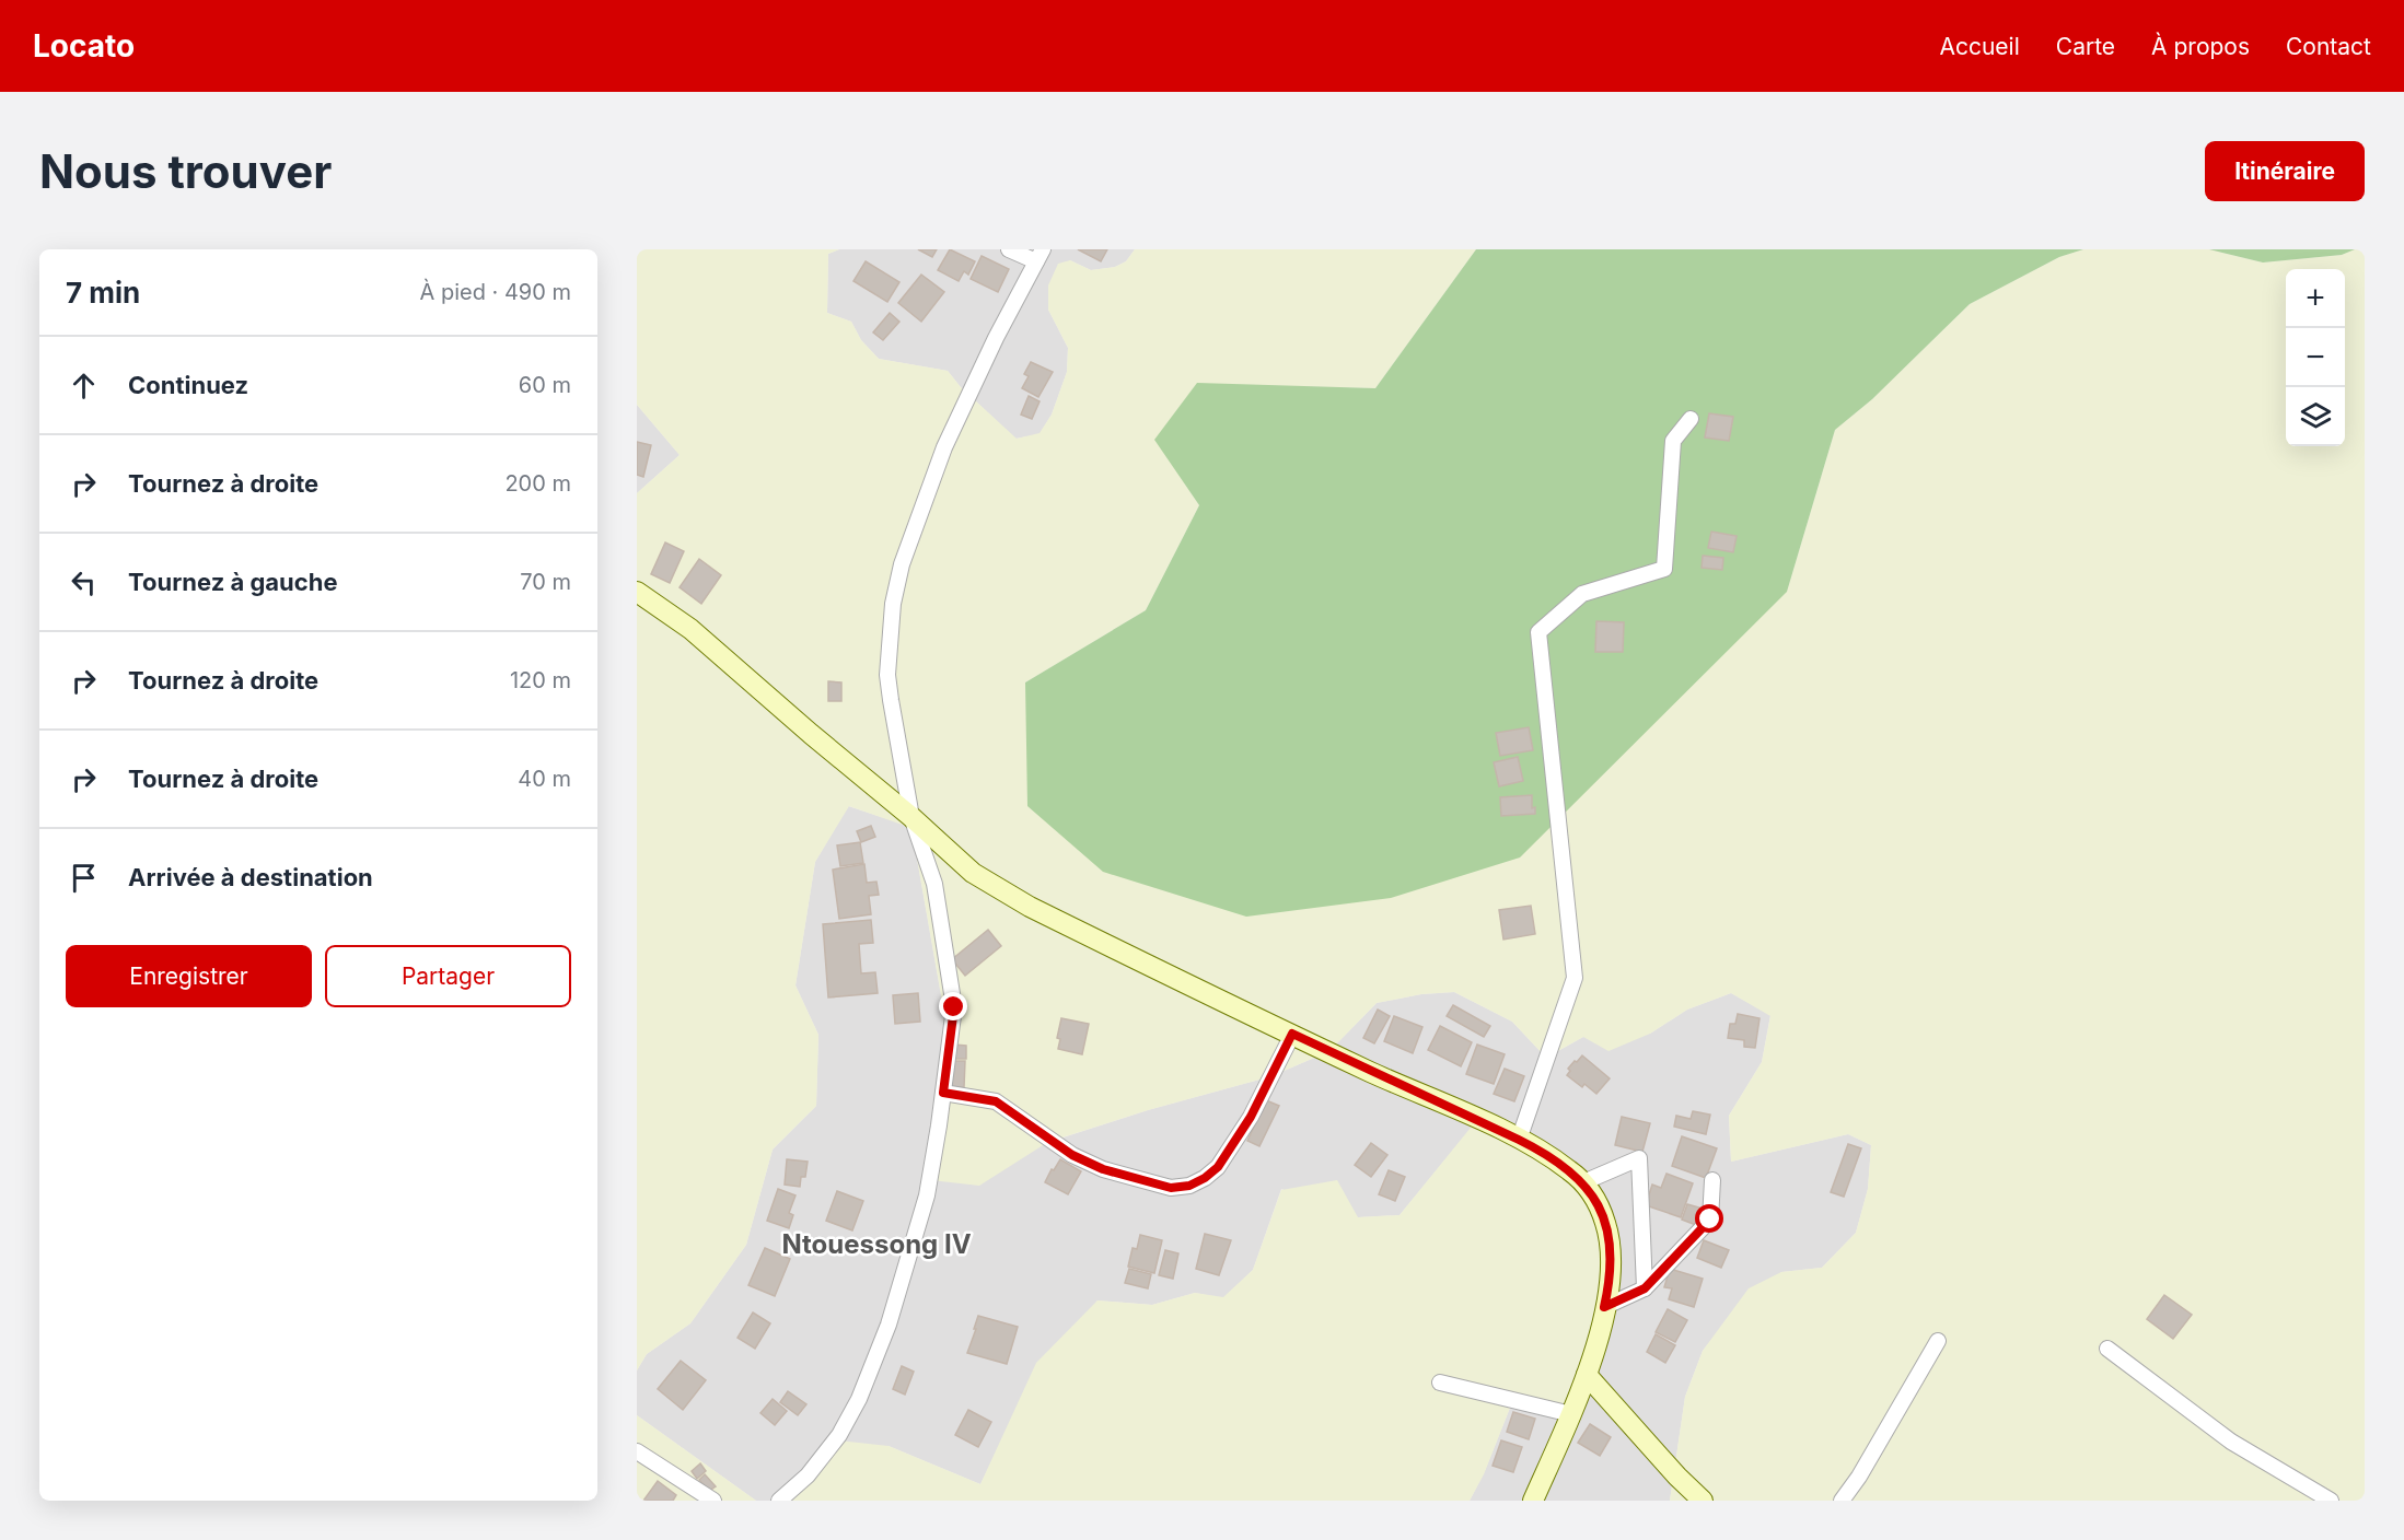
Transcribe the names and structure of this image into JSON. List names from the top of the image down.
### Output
{
  "districts": ["Ntouessong IV"],
  "page": {
    "header": "Locato",
    "nav": [
      "Accueil",
      "Carte",
      "À propos",
      "Contact"
    ],
    "buttons": [
      "Itinéraire",
      ["Enregistrer", "Partager"]
    ],
    "title": "Nous trouver",
    "heading": ["7 min", "À pied · 490 m"],
    "map_buttons": ["+", "−"],
    "list": [
      ["Continuez", "60 m"],
      ["Tournez à droite", "200 m"],
      ["Tournez à gauche", "70 m"],
      ["Tournez à droite", "120 m"],
      ["Tournez à droite", "40 m"],
      "Arrivée à destination"
    ]
  }
}
